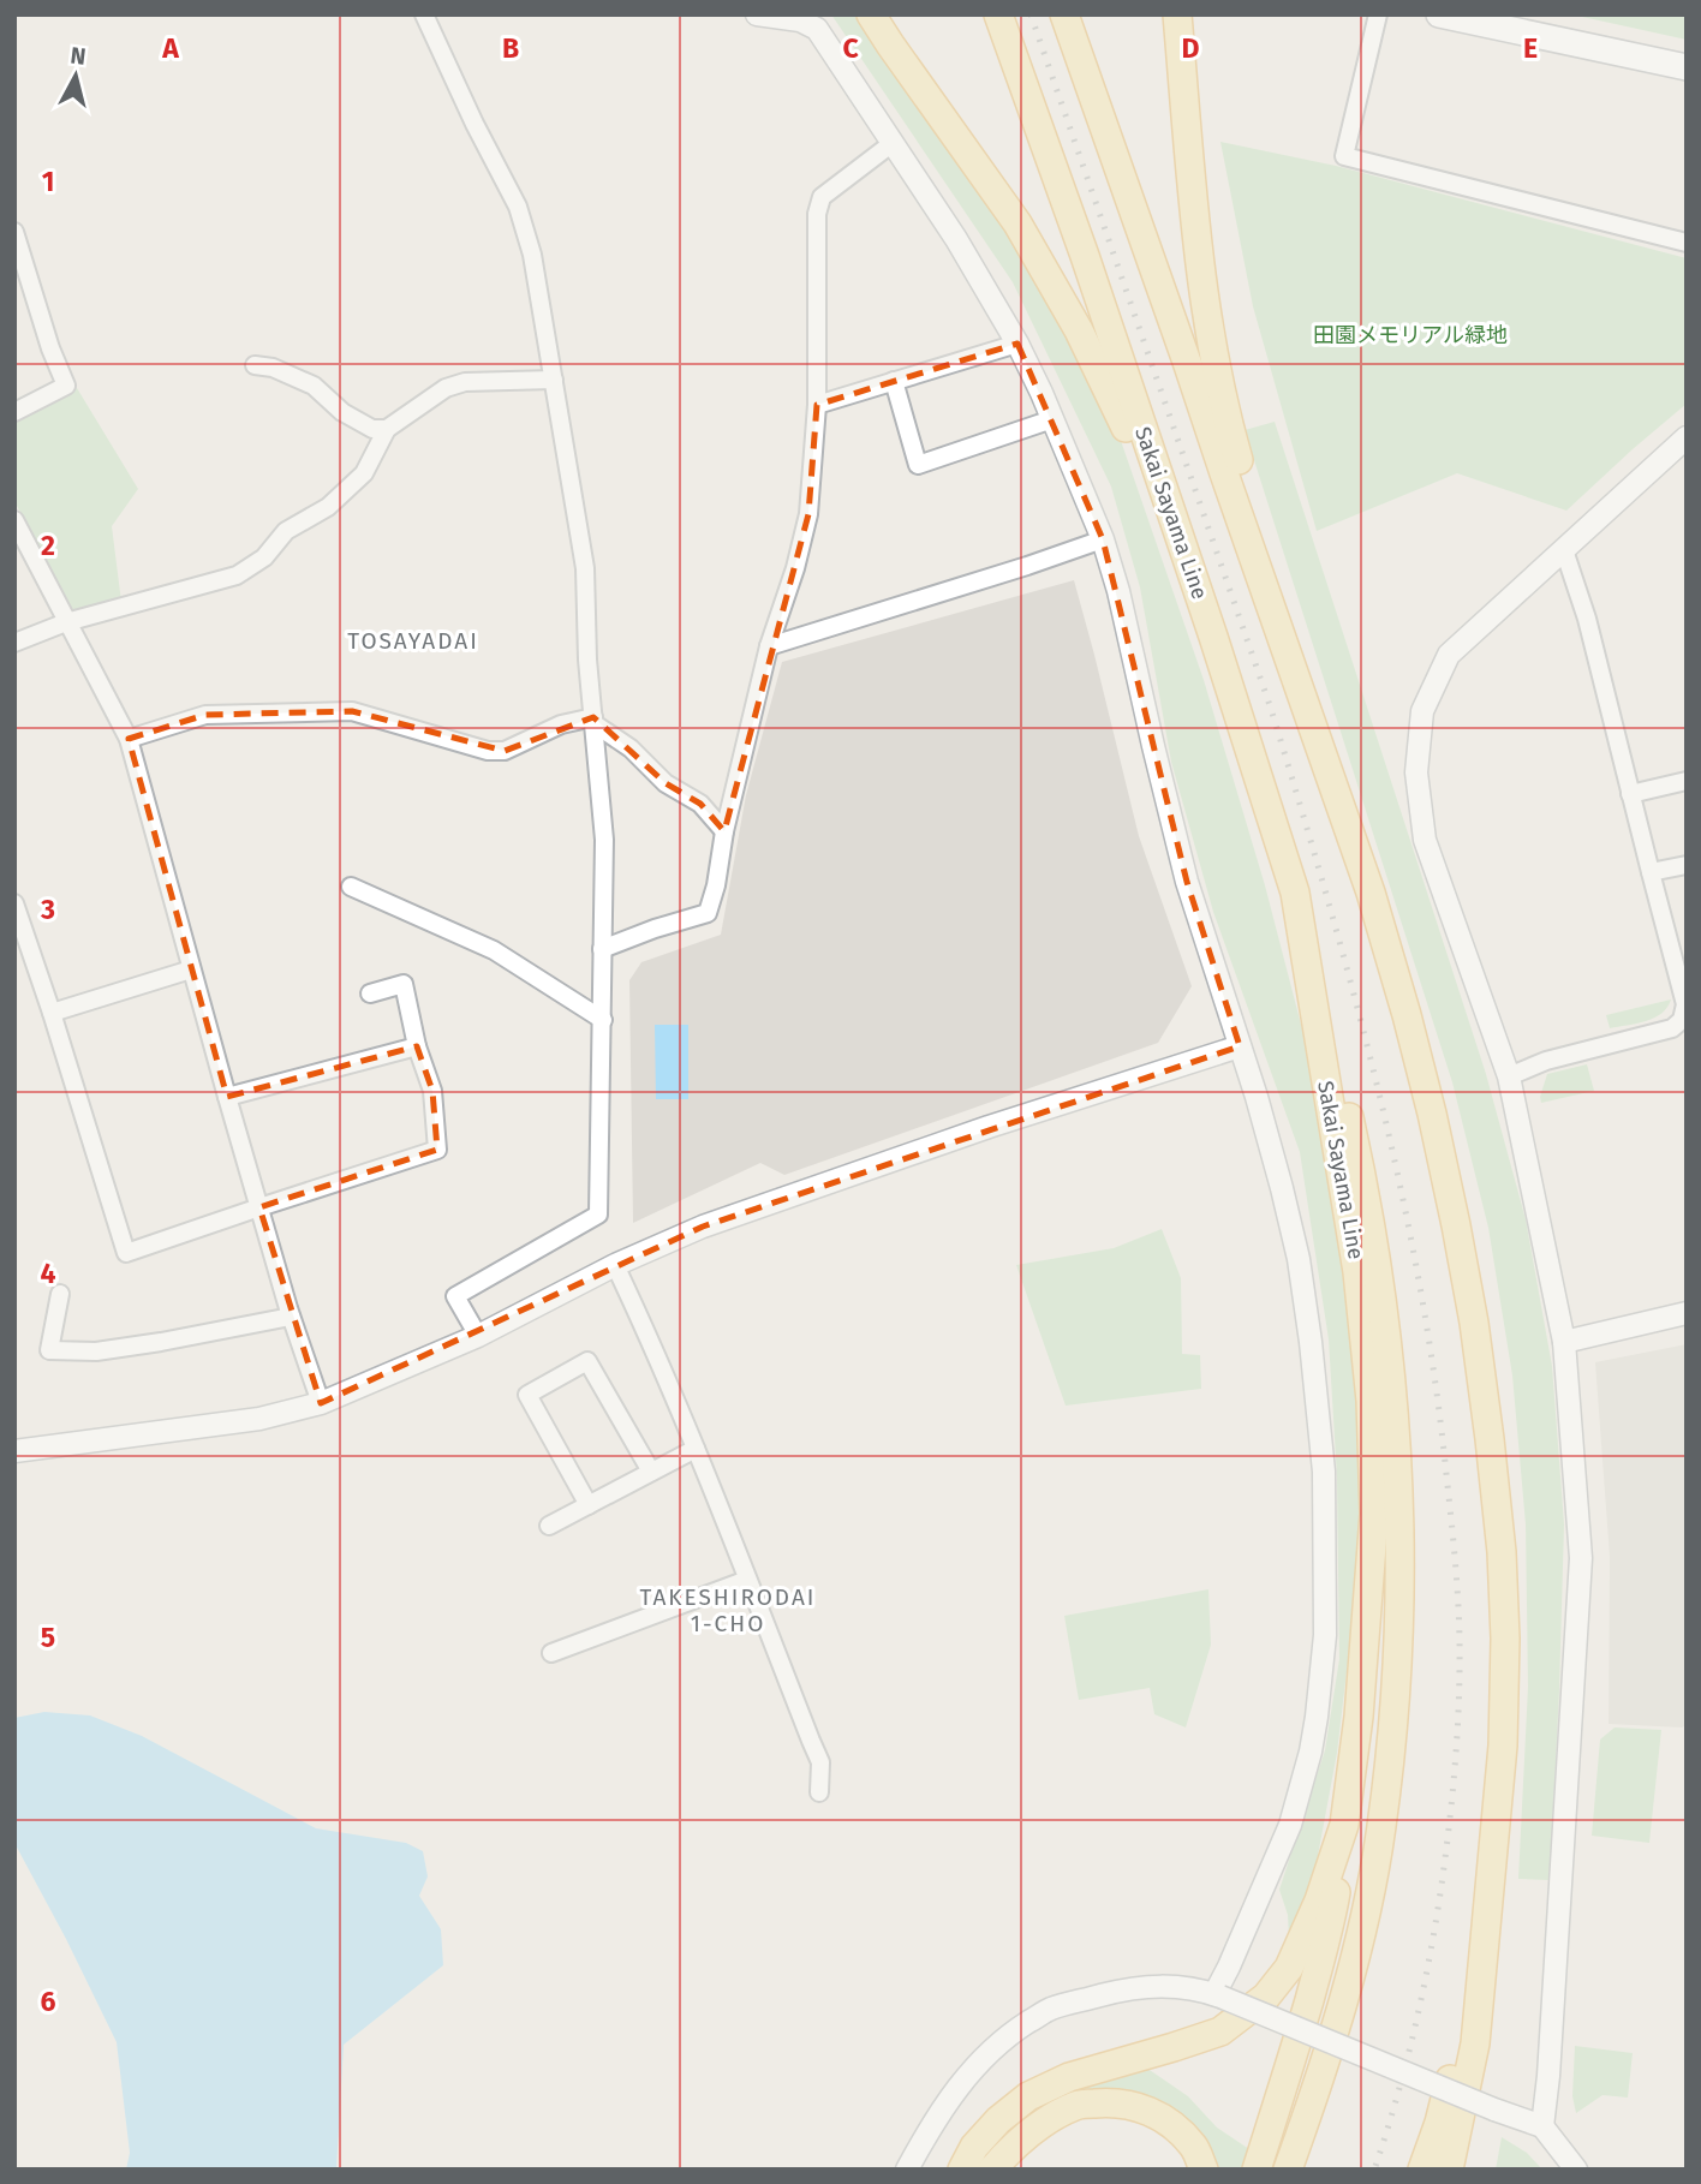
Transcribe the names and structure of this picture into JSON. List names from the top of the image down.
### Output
{
  "streets": {
    "main road": ["Sakai Sayama Line"]
  },
  "districts": ["TOSAYADAI", "TAKESHIRODAI 1-CHO"],
  "parks": ["田園メモリアル緑地"],
  "north": "top",
  "grid": {
    "columns": [
      "A",
      "B",
      "C",
      "D",
      "E"
    ],
    "rows": [
      "1",
      "2",
      "3",
      "4",
      "5",
      "6"
    ]
  }
}
